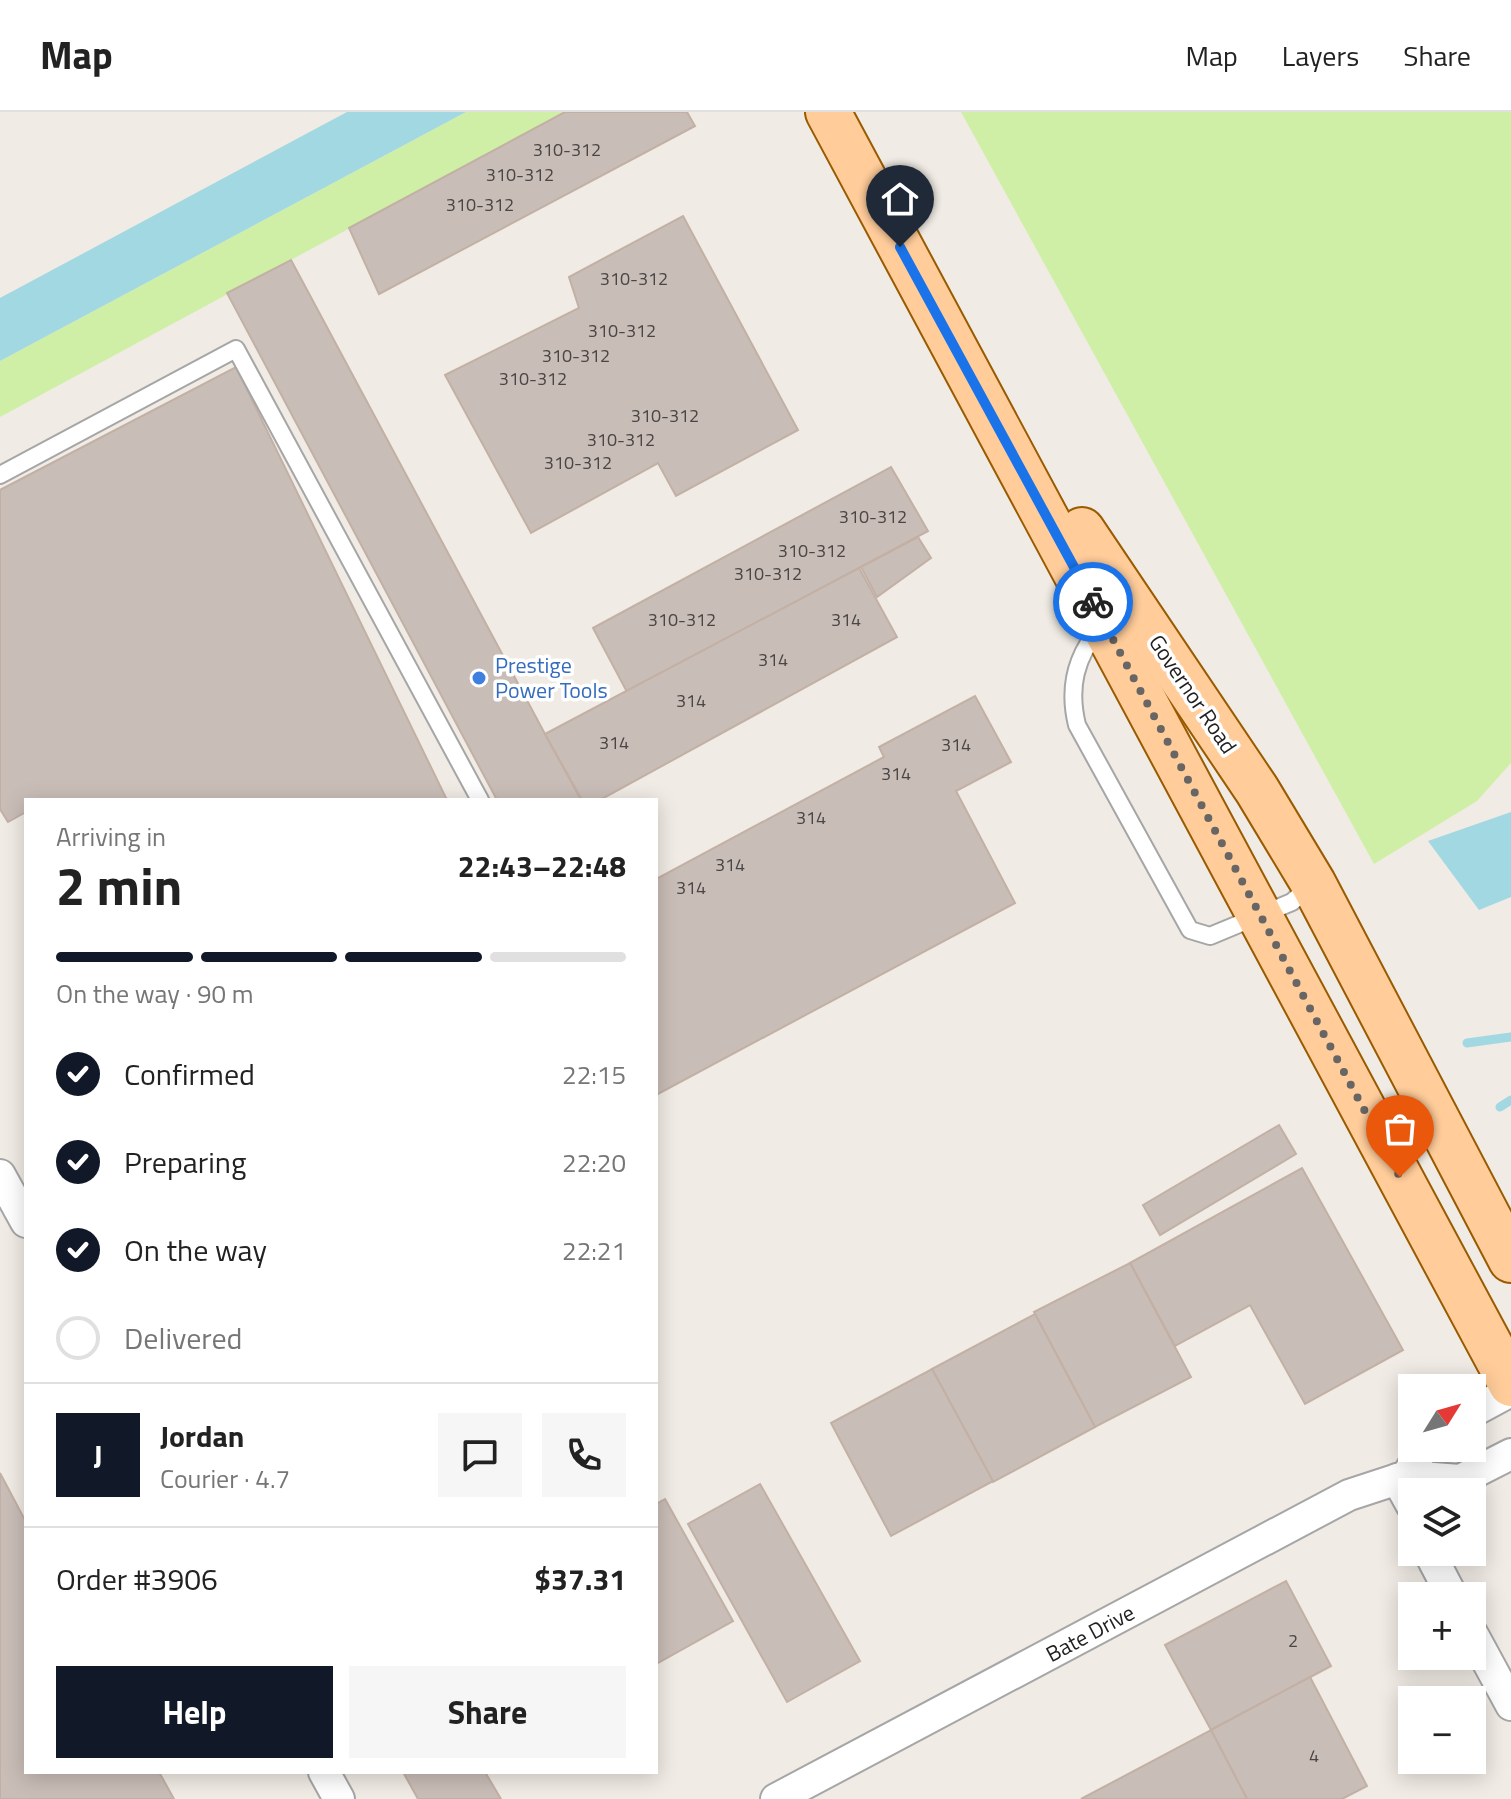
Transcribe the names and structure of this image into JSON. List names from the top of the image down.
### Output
{
  "streets": {
    "main road": ["Governor Road"],
    "street": ["Bate Drive"]
  },
  "places": ["Prestige Power Tools"],
  "house_numbers": [
    "310-312",
    "310-312",
    "310-312",
    "310-312",
    "310-312",
    "310-312",
    "310-312",
    "310-312",
    "310-312",
    "310-312",
    "310-312",
    "310-312",
    "310-312",
    "310-312",
    "314",
    "314",
    "314",
    "314",
    "314",
    "314",
    "314",
    "314",
    "314",
    "2",
    "4"
  ],
  "north": "top right",
  "page": {
    "header": "Map",
    "nav": ["Map", "Layers", "Share"],
    "heading": ["2 min", "Arriving in", "22:43–22:48"],
    "panel": [
      "Jordan",
      "Courier · 4.7",
      "Order #3906",
      "$37.31"
    ],
    "bar": "On the way · 90 m",
    "list": [
      ["Confirmed", "22:15"],
      ["Preparing", "22:20"],
      ["On the way", "22:21"],
      "Delivered"
    ],
    "map_buttons": ["+", "−"],
    "round": "J",
    "buttons": ["Help", "Share"]
  }
}
